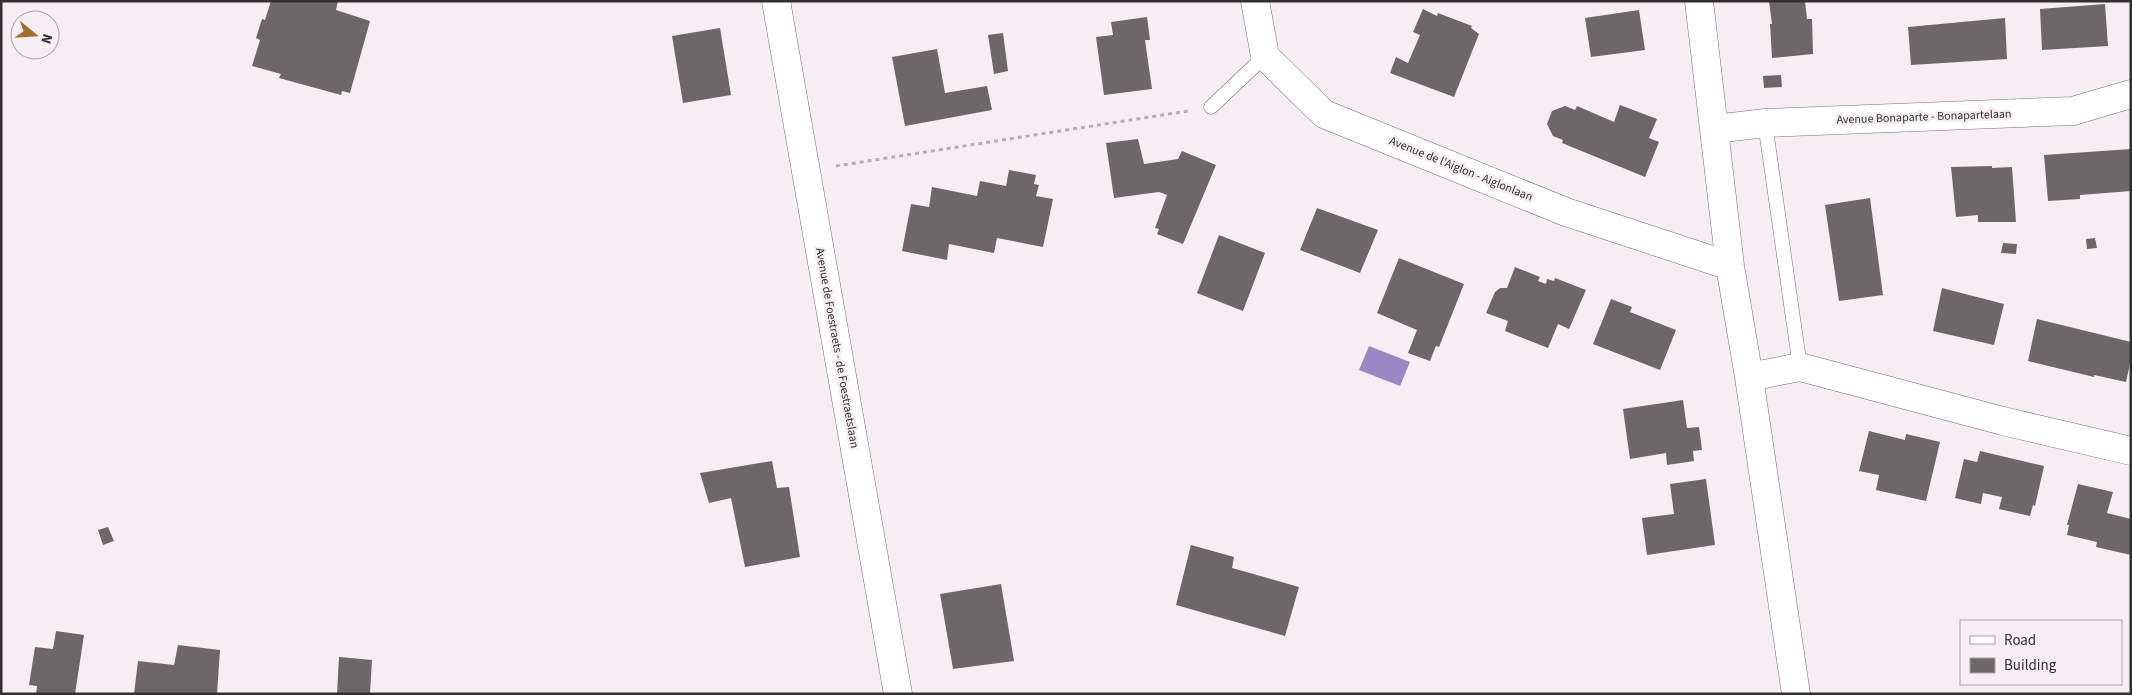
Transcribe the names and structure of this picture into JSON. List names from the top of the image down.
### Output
{
  "streets": {
    "street": ["Avenue Bonaparte - Bonapartelaan", "Avenue de l'Aiglon - Aiglonlaan", "Avenue de Foestraets - de Foestraetslaan"]
  },
  "legend": ["Road", "Building"],
  "north": "right"
}
